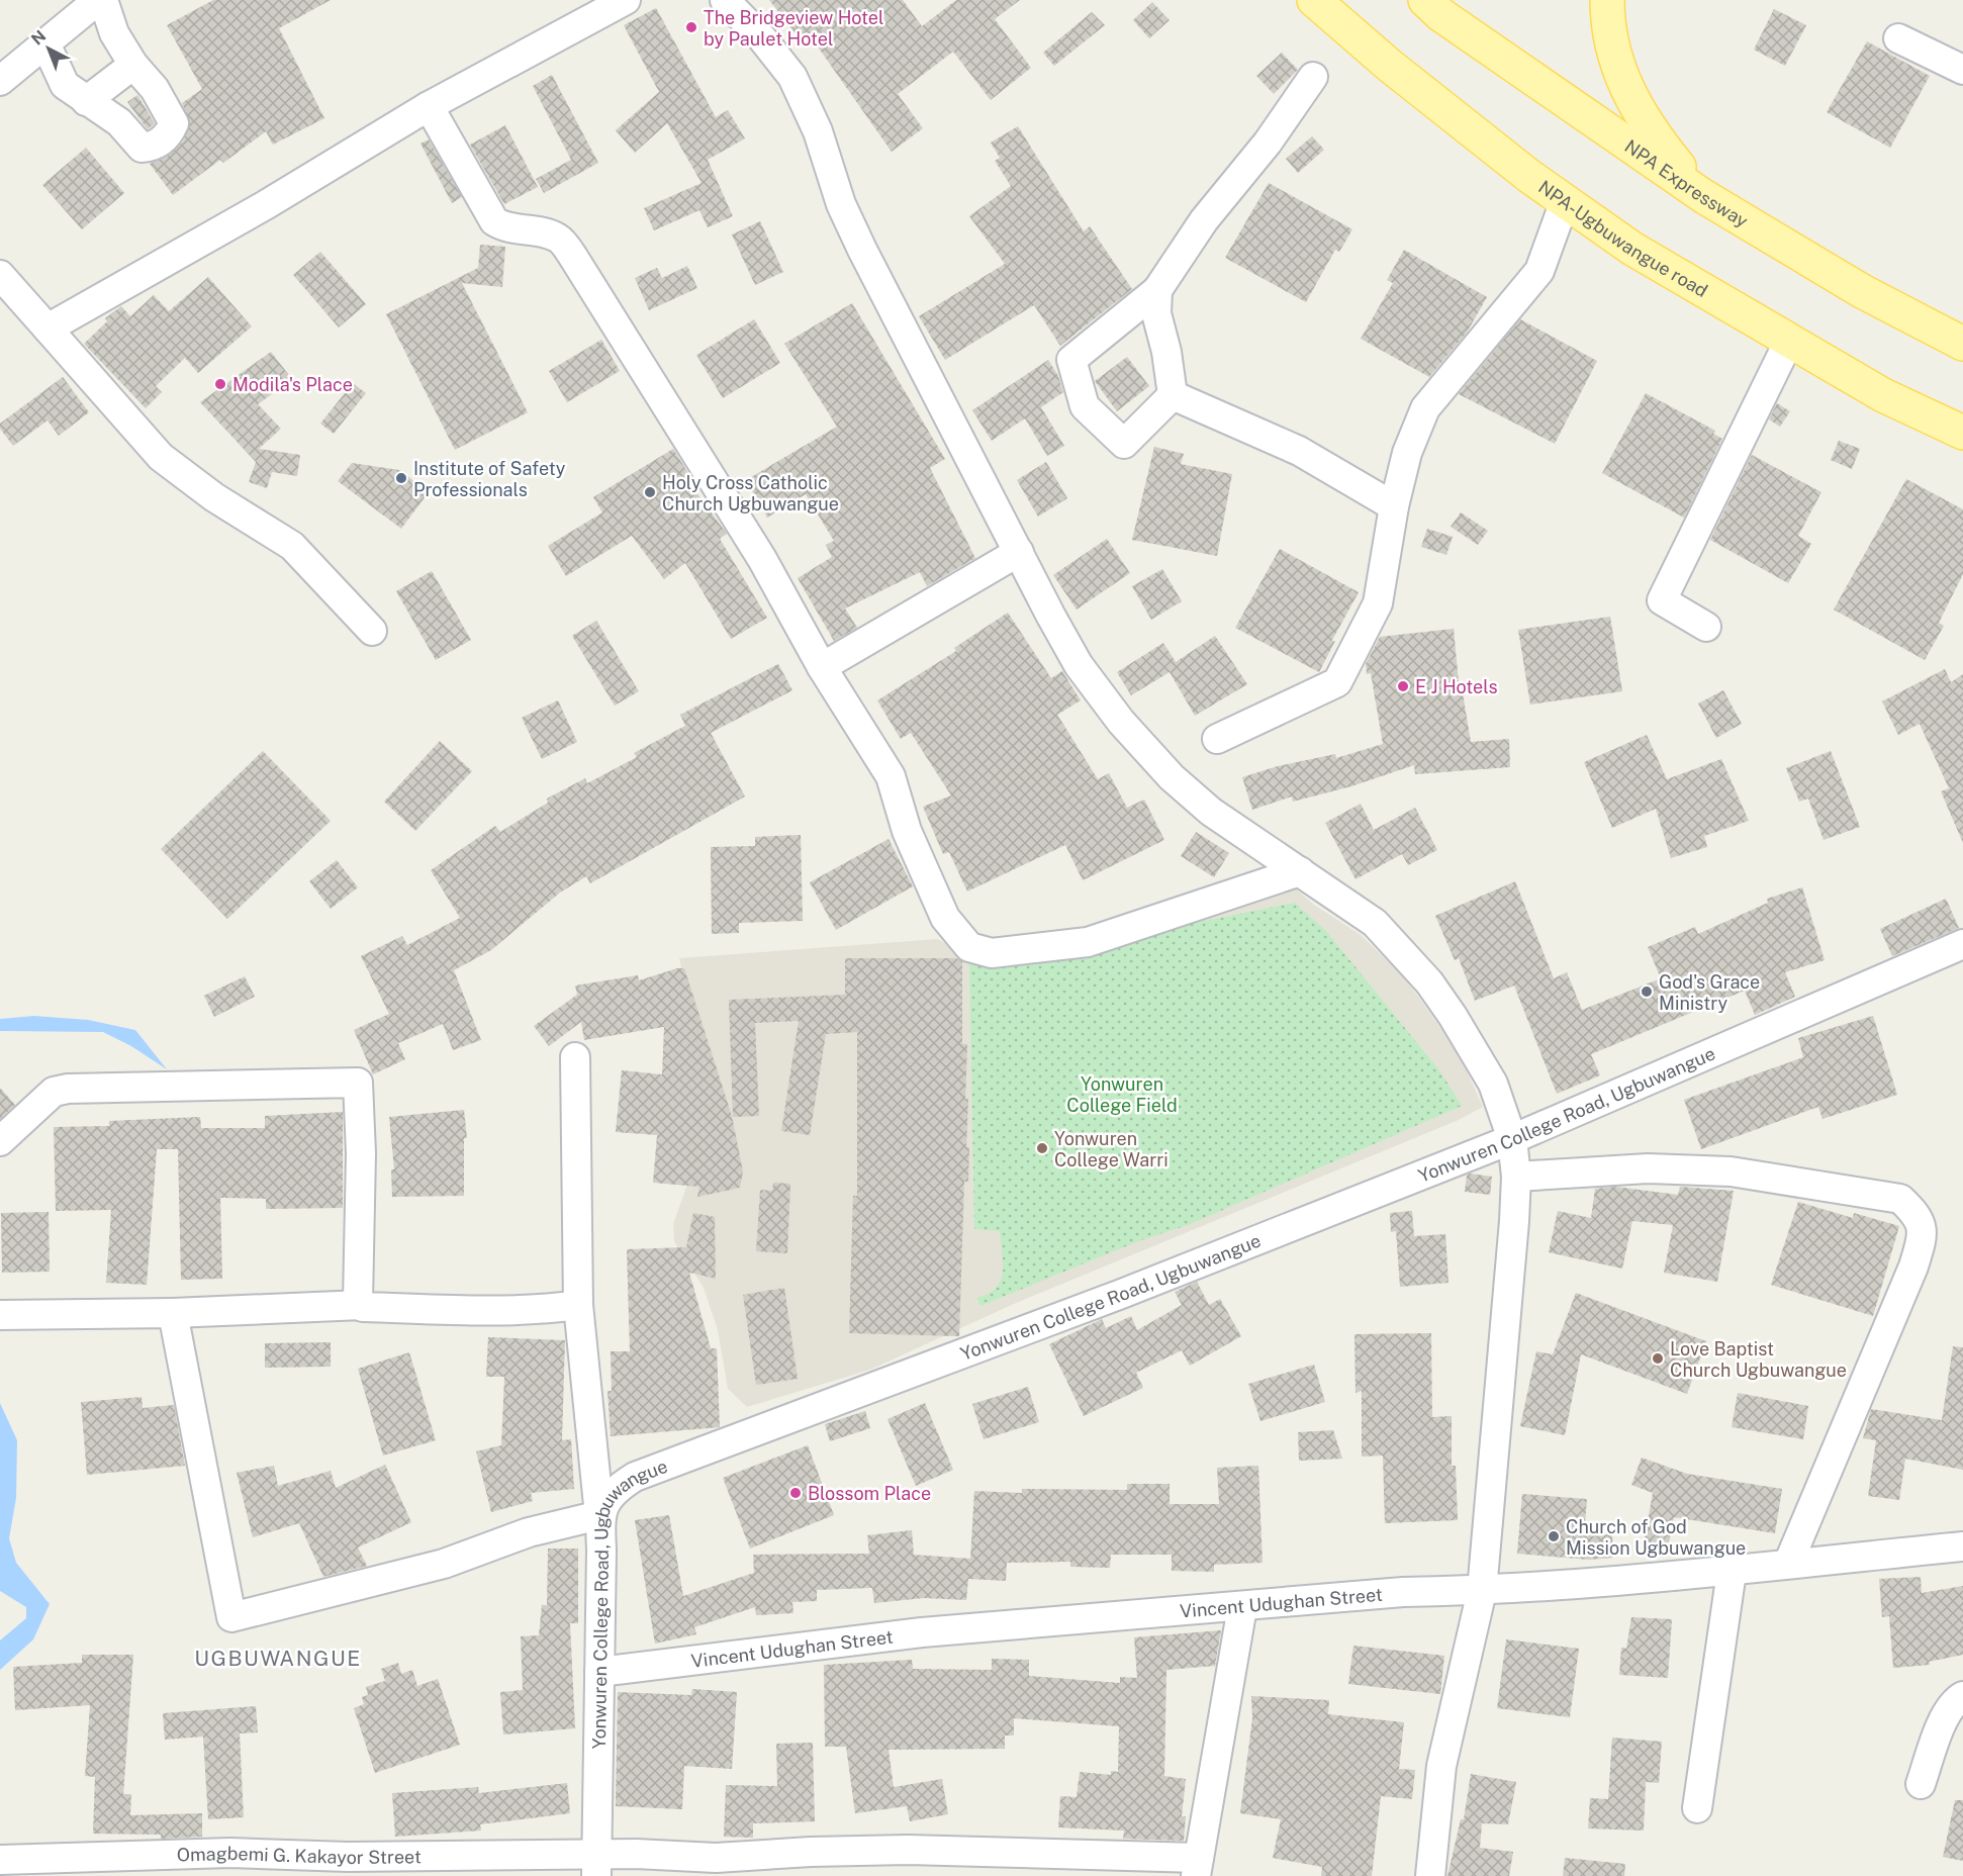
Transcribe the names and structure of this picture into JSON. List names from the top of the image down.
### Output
{
  "streets": {
    "main road": ["NPA Expressway", "NPA-Ugbuwangue road"],
    "street": ["Yonwuren College Road, Ugbuwangue", "Vincent Udughan Street", "Omagbemi G. Kakayor Street"]
  },
  "crossings": [
    ["Yonwuren College Road, Ugbuwangue", "Vincent Udughan Street"],
    ["Yonwuren College Road, Ugbuwangue", "Omagbemi G. Kakayor Street"]
  ],
  "districts": ["UGBUWANGUE"],
  "parks": ["Yonwuren College Field"],
  "places": [
    "The Bridgeview Hotel by Paulet Hotel",
    "Modila's Place",
    "Institute of Safety Professionals",
    "Holy Cross Catholic Church Ugbuwangue",
    "E J Hotels",
    "God's Grace Ministry",
    "Yonwuren College Warri",
    "Love Baptist Church Ugbuwangue",
    "Blossom Place",
    "Church of God Mission Ugbuwangue"
  ],
  "north": "top left"
}
